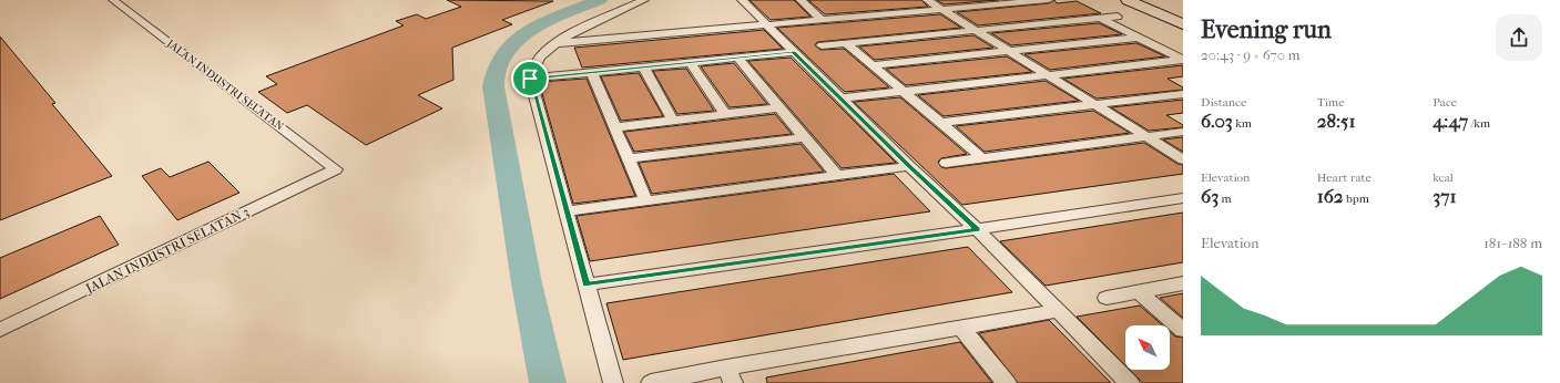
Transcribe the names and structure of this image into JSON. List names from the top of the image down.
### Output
{
  "streets": {
    "street": ["JALAN INDUSTRI SELATAN", "JALAN INDUSTRI SELATAN 3"]
  },
  "crossings": [
    ["JALAN INDUSTRI SELATAN", "JALAN INDUSTRI SELATAN 3"]
  ],
  "north": "top left",
  "page": {
    "heading": ["Evening run", "20:43 · 9 × 670 m"],
    "stats": [
      ["Distance", "6.03 km"],
      ["Time", "28:51"],
      ["Pace", "4:47 /km"],
      ["Elevation", "63 m"],
      ["Heart rate", "162 bpm"],
      ["kcal", "371"]
    ],
    "chart": ["Elevation", "181–188 m"]
  }
}
